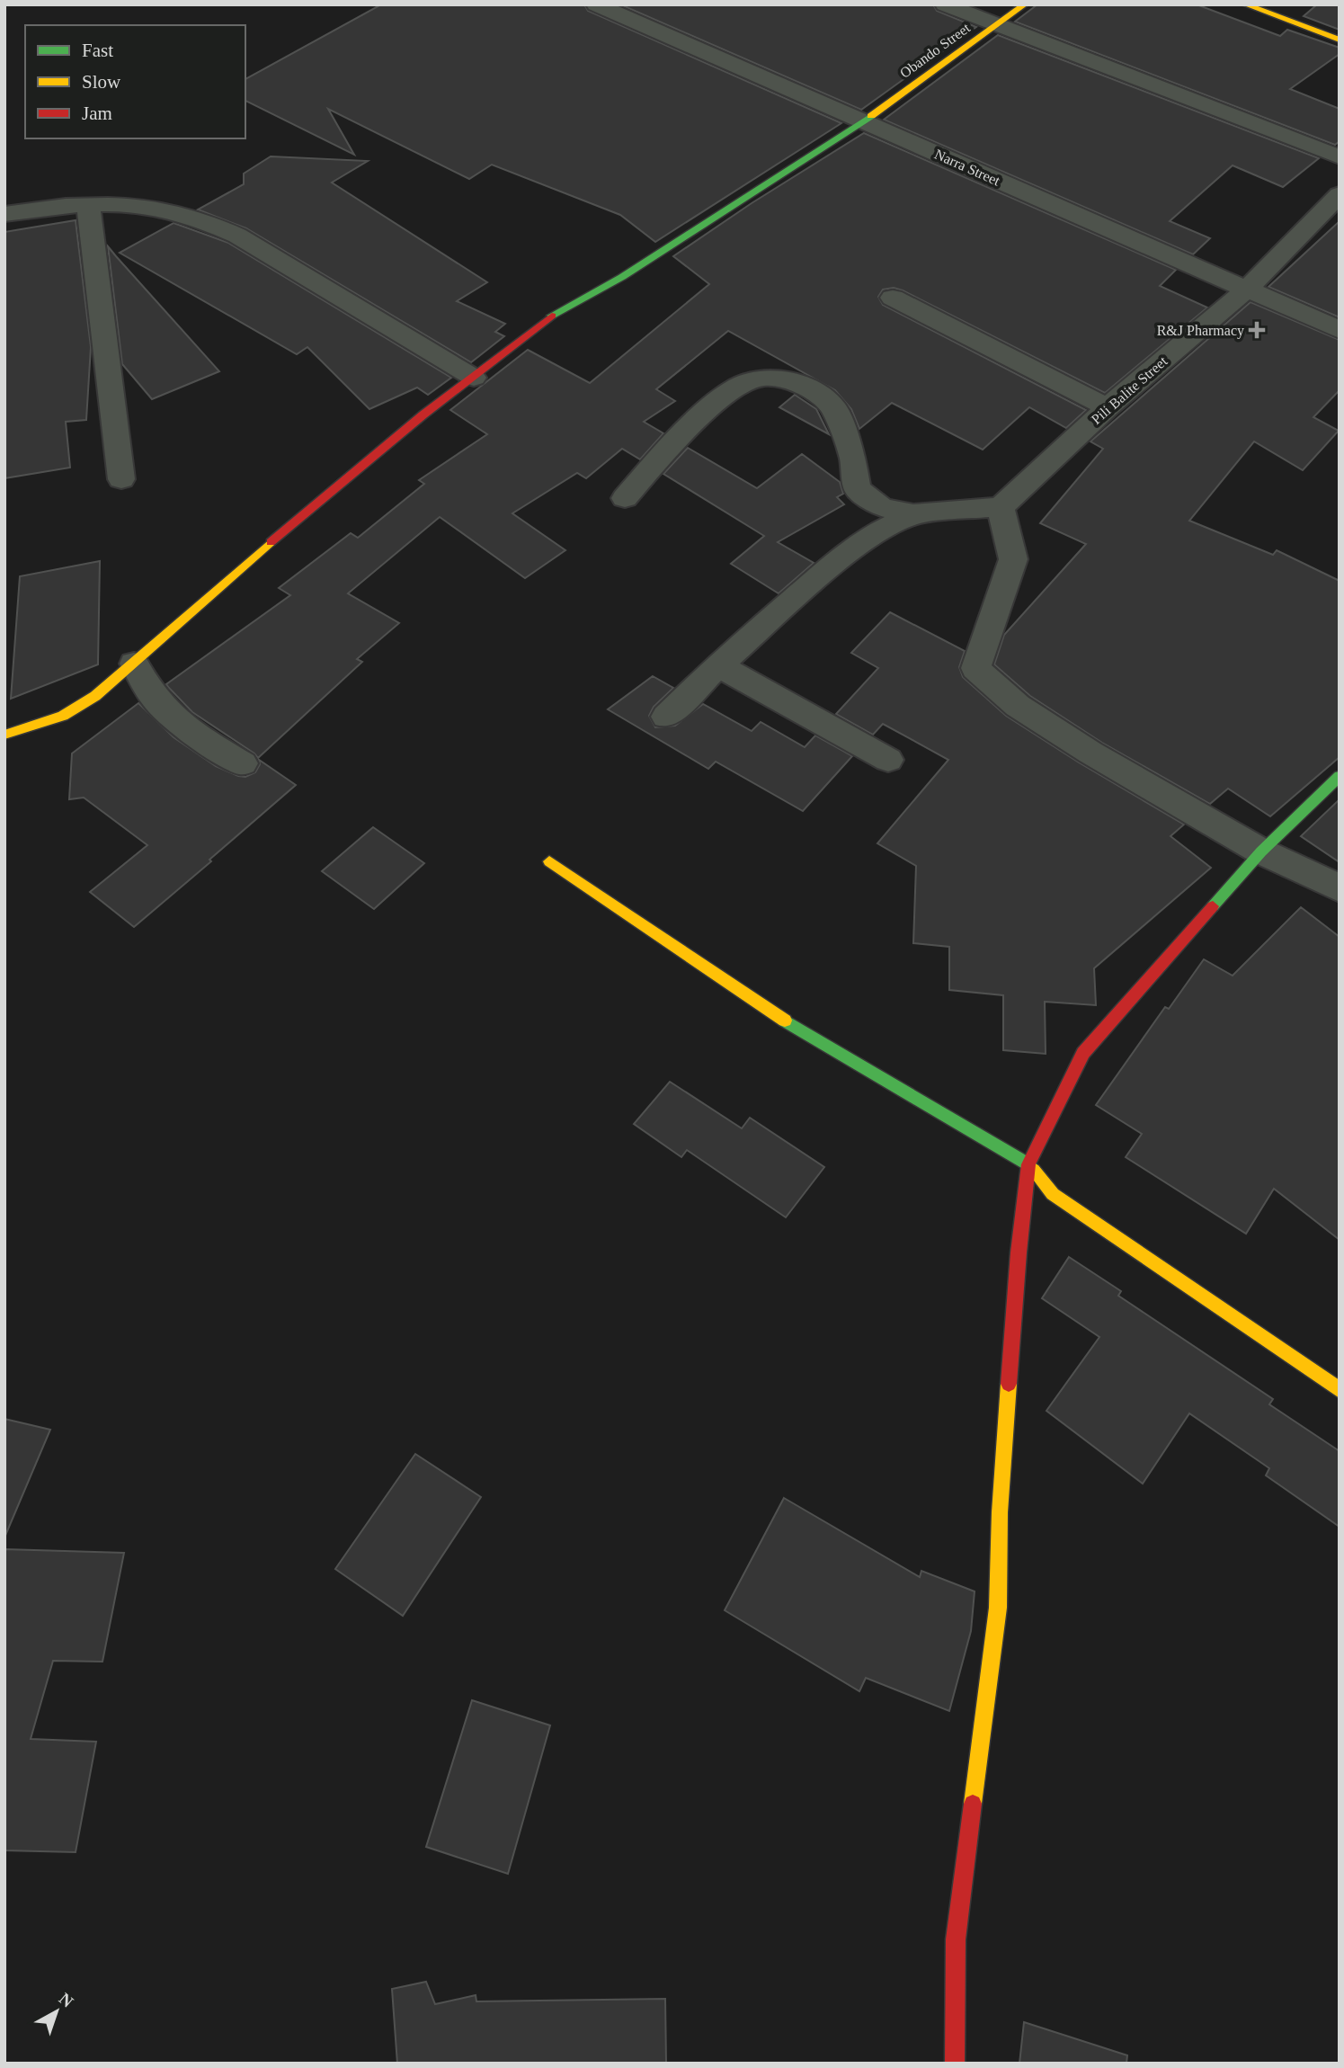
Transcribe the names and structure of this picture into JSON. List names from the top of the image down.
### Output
{
  "streets": {
    "street": ["Obando Street", "Narra Street", "Pili Balite Street"]
  },
  "crossings": [
    ["Obando Street", "Narra Street"],
    ["Narra Street", "Pili Balite Street"]
  ],
  "places": {
    "health": ["R&J Pharmacy"]
  },
  "legend": ["Fast", "Slow", "Jam"],
  "north": "top right"
}
